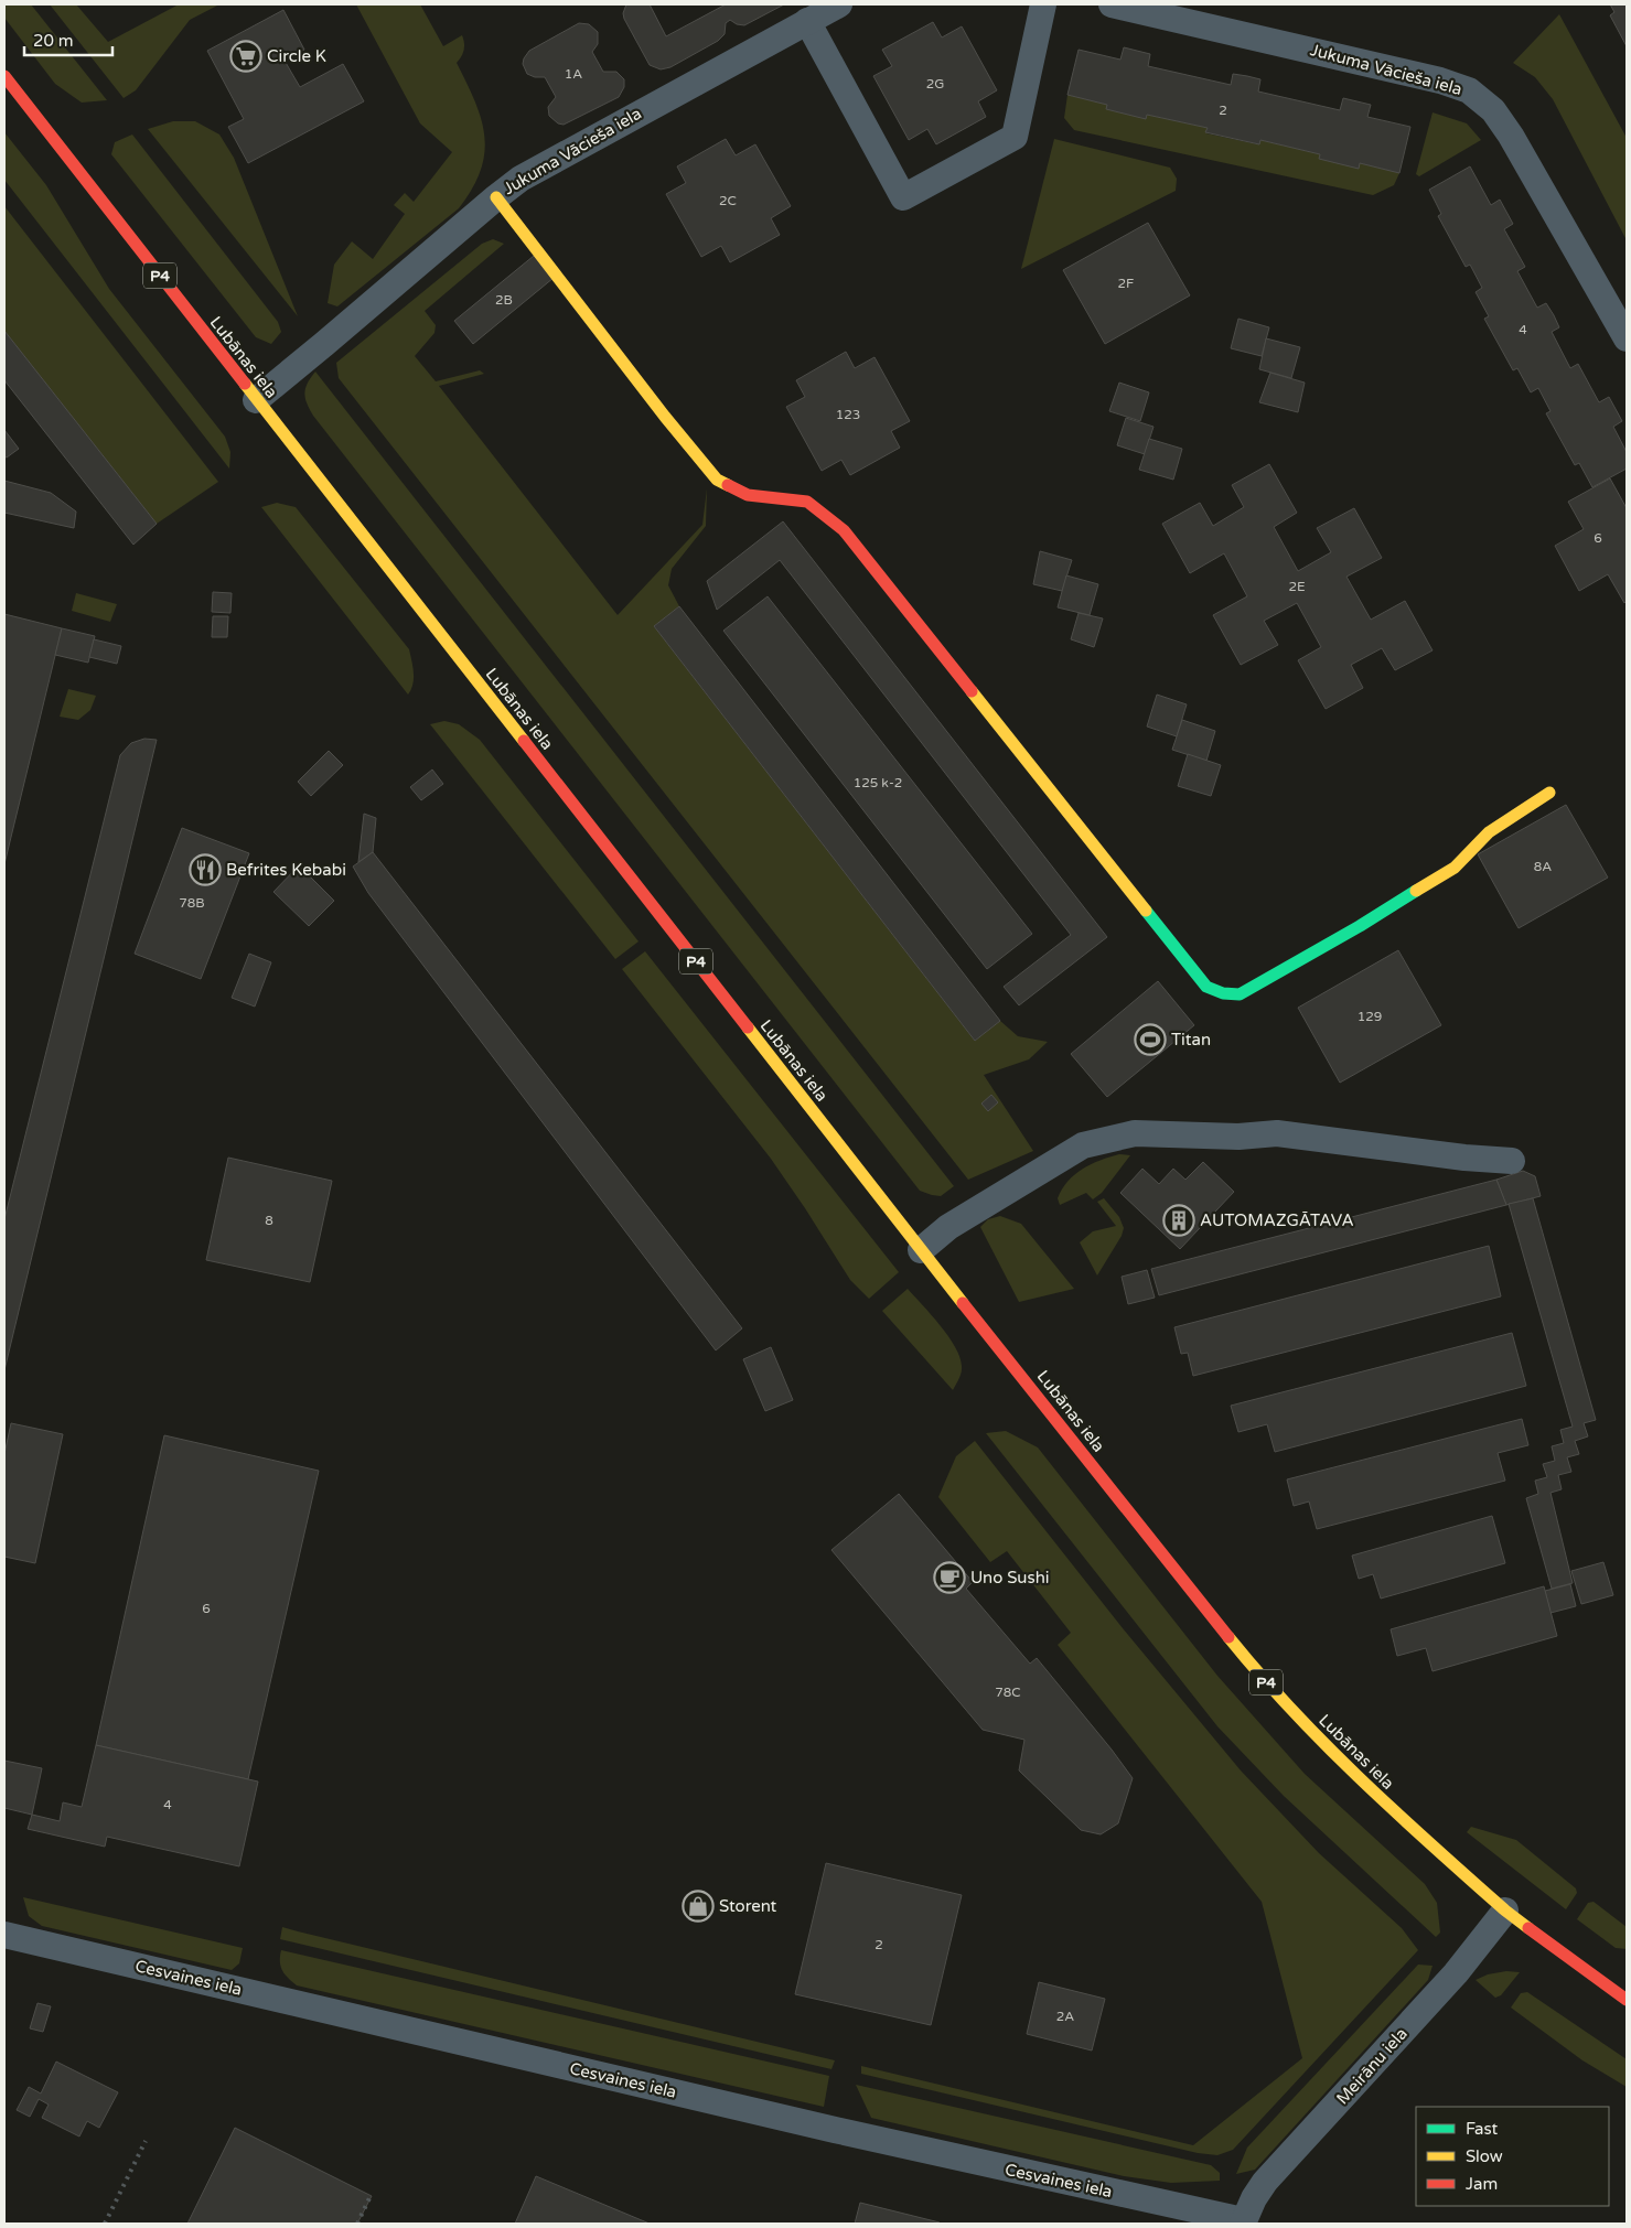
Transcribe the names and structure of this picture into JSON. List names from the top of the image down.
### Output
{
  "streets": {
    "main road": ["P4", "Lubānas iela"],
    "street": ["Jukuma Vācieša iela", "Cesvaines iela", "Meirānu iela"]
  },
  "crossings": [
    ["Jukuma Vācieša iela", "Lubānas iela"],
    ["Lubānas iela", "Meirānu iela"],
    ["Cesvaines iela", "Meirānu iela"]
  ],
  "places": {
    "supermarket": ["Circle K"],
    "restaurant": ["Befrites Kebabi"],
    "sports": ["Titan"],
    "building": ["AUTOMAZGĀTAVA"],
    "cafe": ["Uno Sushi"],
    "shop": ["Storent"]
  },
  "house_numbers": [
    "1A",
    "2G",
    "2",
    "2C",
    "2F",
    "2B",
    "4",
    "123",
    "6",
    "2E",
    "125 k-2",
    "8A",
    "78B",
    "129",
    "8",
    "6",
    "78C",
    "4",
    "2",
    "2A"
  ],
  "legend": ["Fast", "Slow", "Jam"],
  "scale_bar": "20 m"
}
